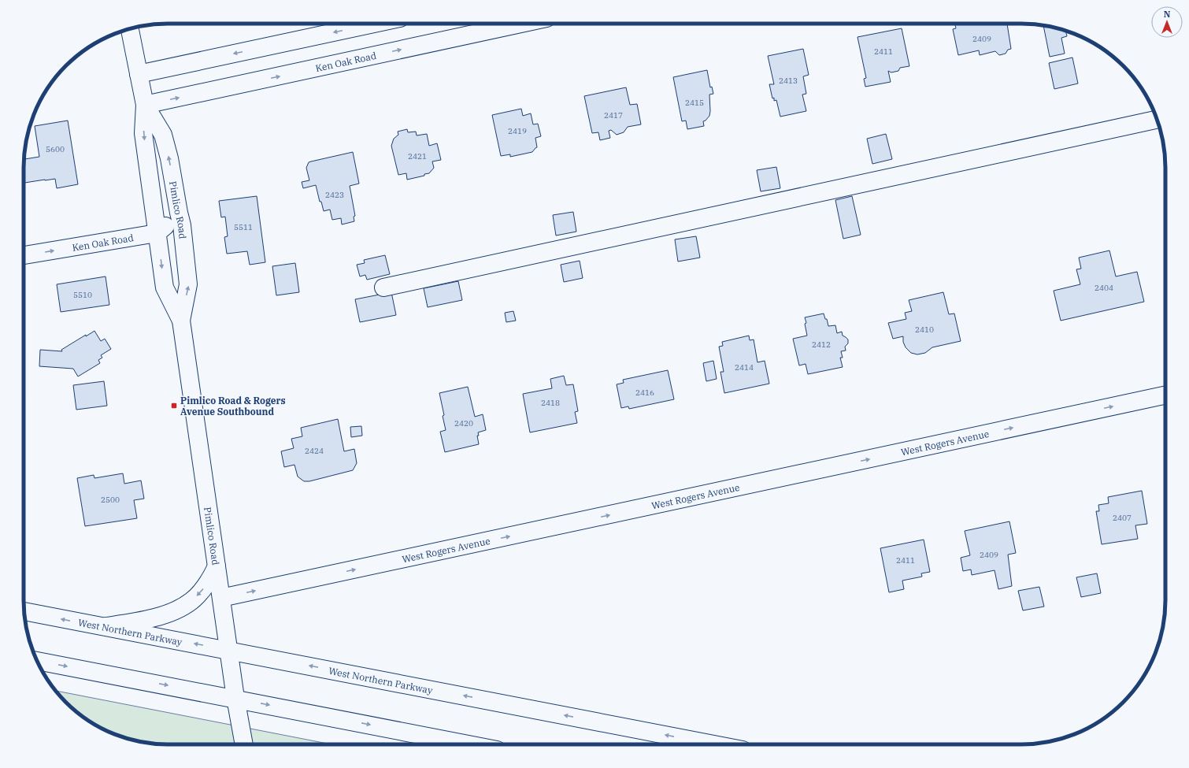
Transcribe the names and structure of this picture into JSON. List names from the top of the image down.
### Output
{
  "streets": {
    "street": [
      "Ken Oak Road",
      "Pimlico Road",
      "West Rogers Avenue",
      "West Northern Parkway"
    ]
  },
  "crossings": [
    ["Ken Oak Road", "Pimlico Road"],
    ["Pimlico Road", "West Rogers Avenue"],
    ["Pimlico Road", "West Northern Parkway"]
  ],
  "one_way": ["West Rogers Avenue"],
  "places": {
    "transit": ["Pimlico Road & Rogers Avenue Southbound"]
  },
  "house_numbers": [
    "2409",
    "2411",
    "2413",
    "2415",
    "2417",
    "2419",
    "5600",
    "2421",
    "2423",
    "5511",
    "2404",
    "5510",
    "2410",
    "2412",
    "2414",
    "2416",
    "2418",
    "2420",
    "2424",
    "2500",
    "2407",
    "2409",
    "2411"
  ],
  "north": "top"
}
